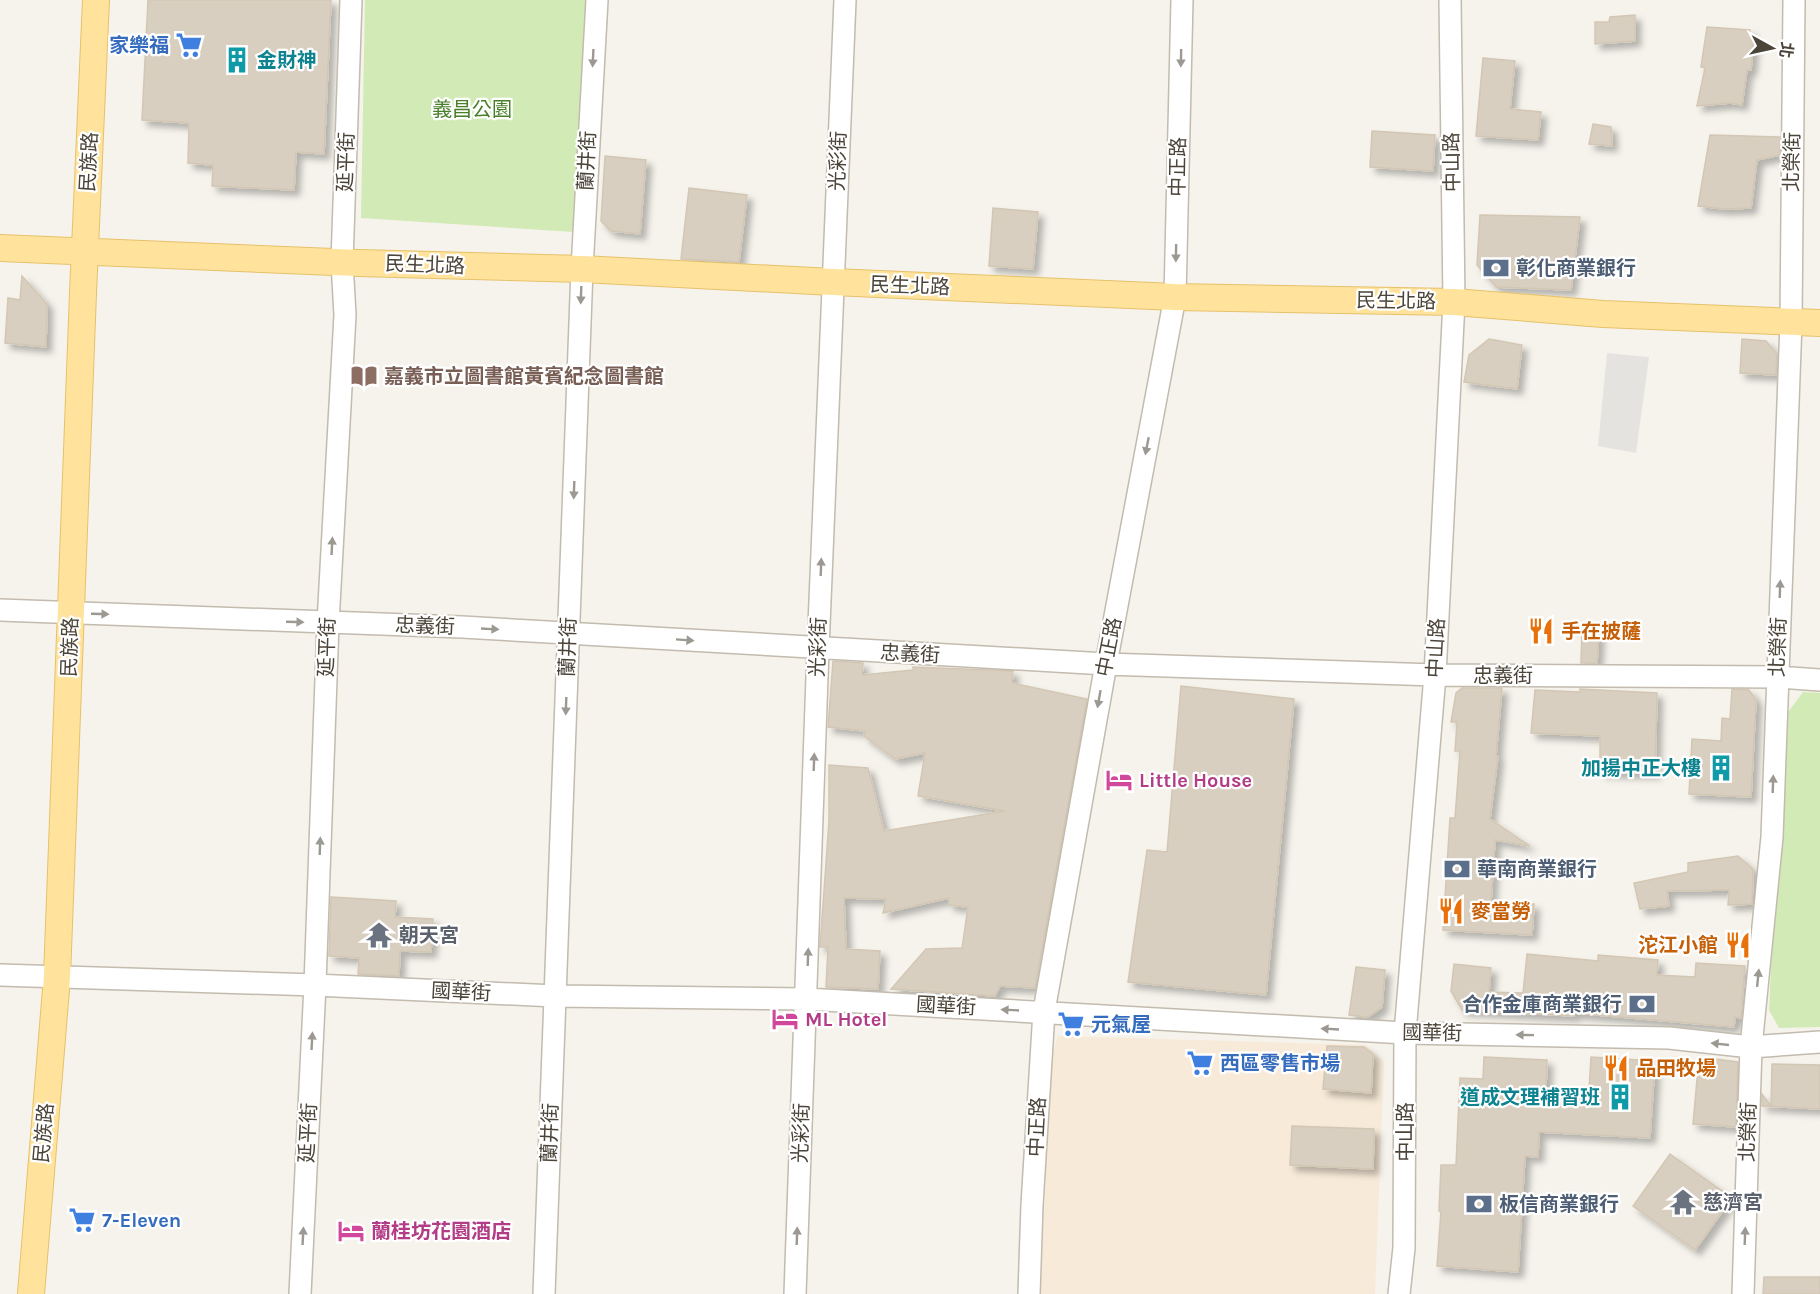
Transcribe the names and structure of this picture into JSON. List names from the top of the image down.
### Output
{
  "streets": {
    "main road": ["民族路", "民生北路"],
    "street": [
      "蘭井街",
      "光彩街",
      "延平街",
      "中山路",
      "北榮街",
      "中正路",
      "忠義街",
      "國華街"
    ]
  },
  "crossings": [
    ["蘭井街", "民生北路"],
    ["蘭井街", "忠義街"],
    ["蘭井街", "國華街"],
    ["光彩街", "民生北路"],
    ["光彩街", "忠義街"],
    ["光彩街", "國華街"],
    ["民族路", "民生北路"],
    ["民族路", "忠義街"],
    ["民族路", "國華街"],
    ["延平街", "民生北路"],
    ["延平街", "忠義街"],
    ["延平街", "國華街"],
    ["中山路", "民生北路"],
    ["中山路", "忠義街"],
    ["中山路", "國華街"],
    ["北榮街", "民生北路"],
    ["北榮街", "忠義街"],
    ["北榮街", "國華街"],
    ["中正路", "民生北路"],
    ["中正路", "忠義街"],
    ["中正路", "國華街"]
  ],
  "one_way": [
    "蘭井街",
    "光彩街",
    "延平街",
    "北榮街",
    "中正路",
    "忠義街",
    "國華街"
  ],
  "parks": ["義昌公園"],
  "places": {
    "supermarket": [
      "家樂福",
      "元氣屋",
      "西區零售市場",
      "7-Eleven"
    ],
    "building": ["金財神", "加揚中正大樓", "道成文理補習班"],
    "bank": [
      "彰化商業銀行",
      "華南商業銀行",
      "合作金庫商業銀行",
      "板信商業銀行"
    ],
    "library": ["嘉義市立圖書館黃賓紀念圖書館"],
    "restaurant": [
      "手在披薩",
      "麥當勞",
      "沱江小館",
      "品田牧場"
    ],
    "hotel": ["Little House", "ML Hotel", "蘭桂坊花園酒店"],
    "temple": ["朝天宮", "慈濟宮"]
  },
  "north": "right"
}
